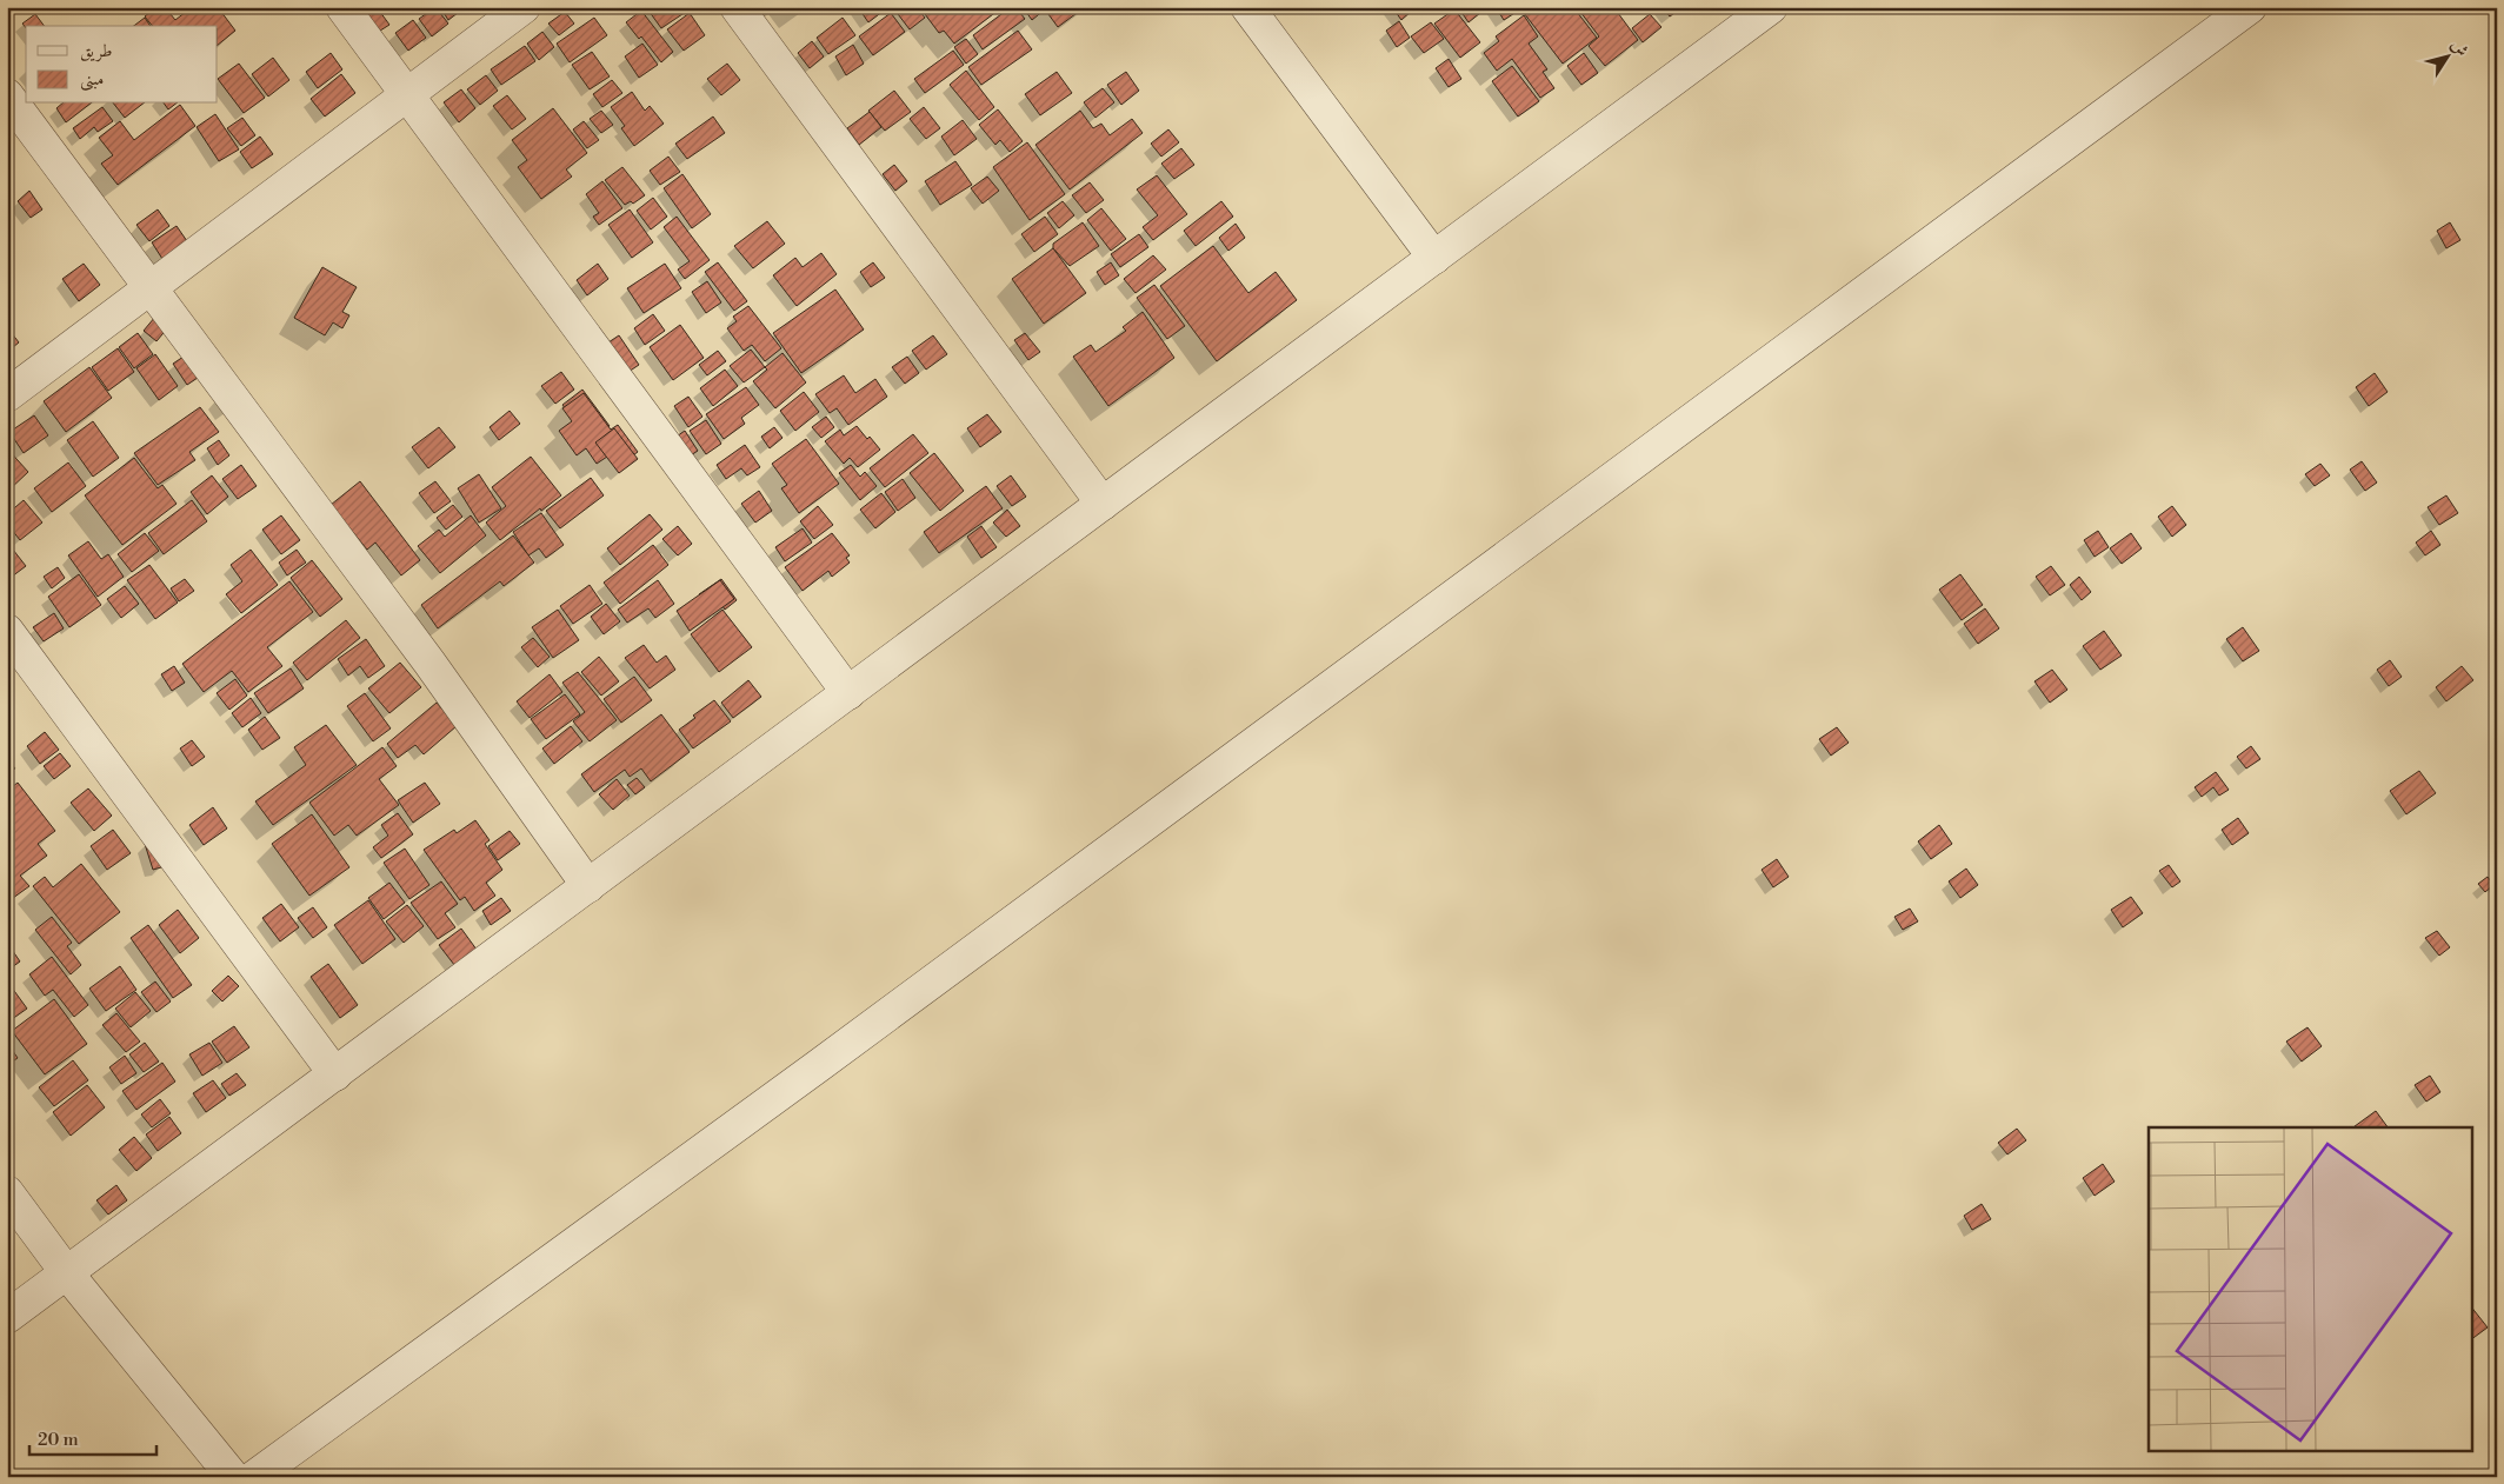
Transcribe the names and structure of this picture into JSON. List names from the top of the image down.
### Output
{
  "legend": ["طريق", "مبنى"],
  "scale_bar": "20 m",
  "north": "top right"
}
